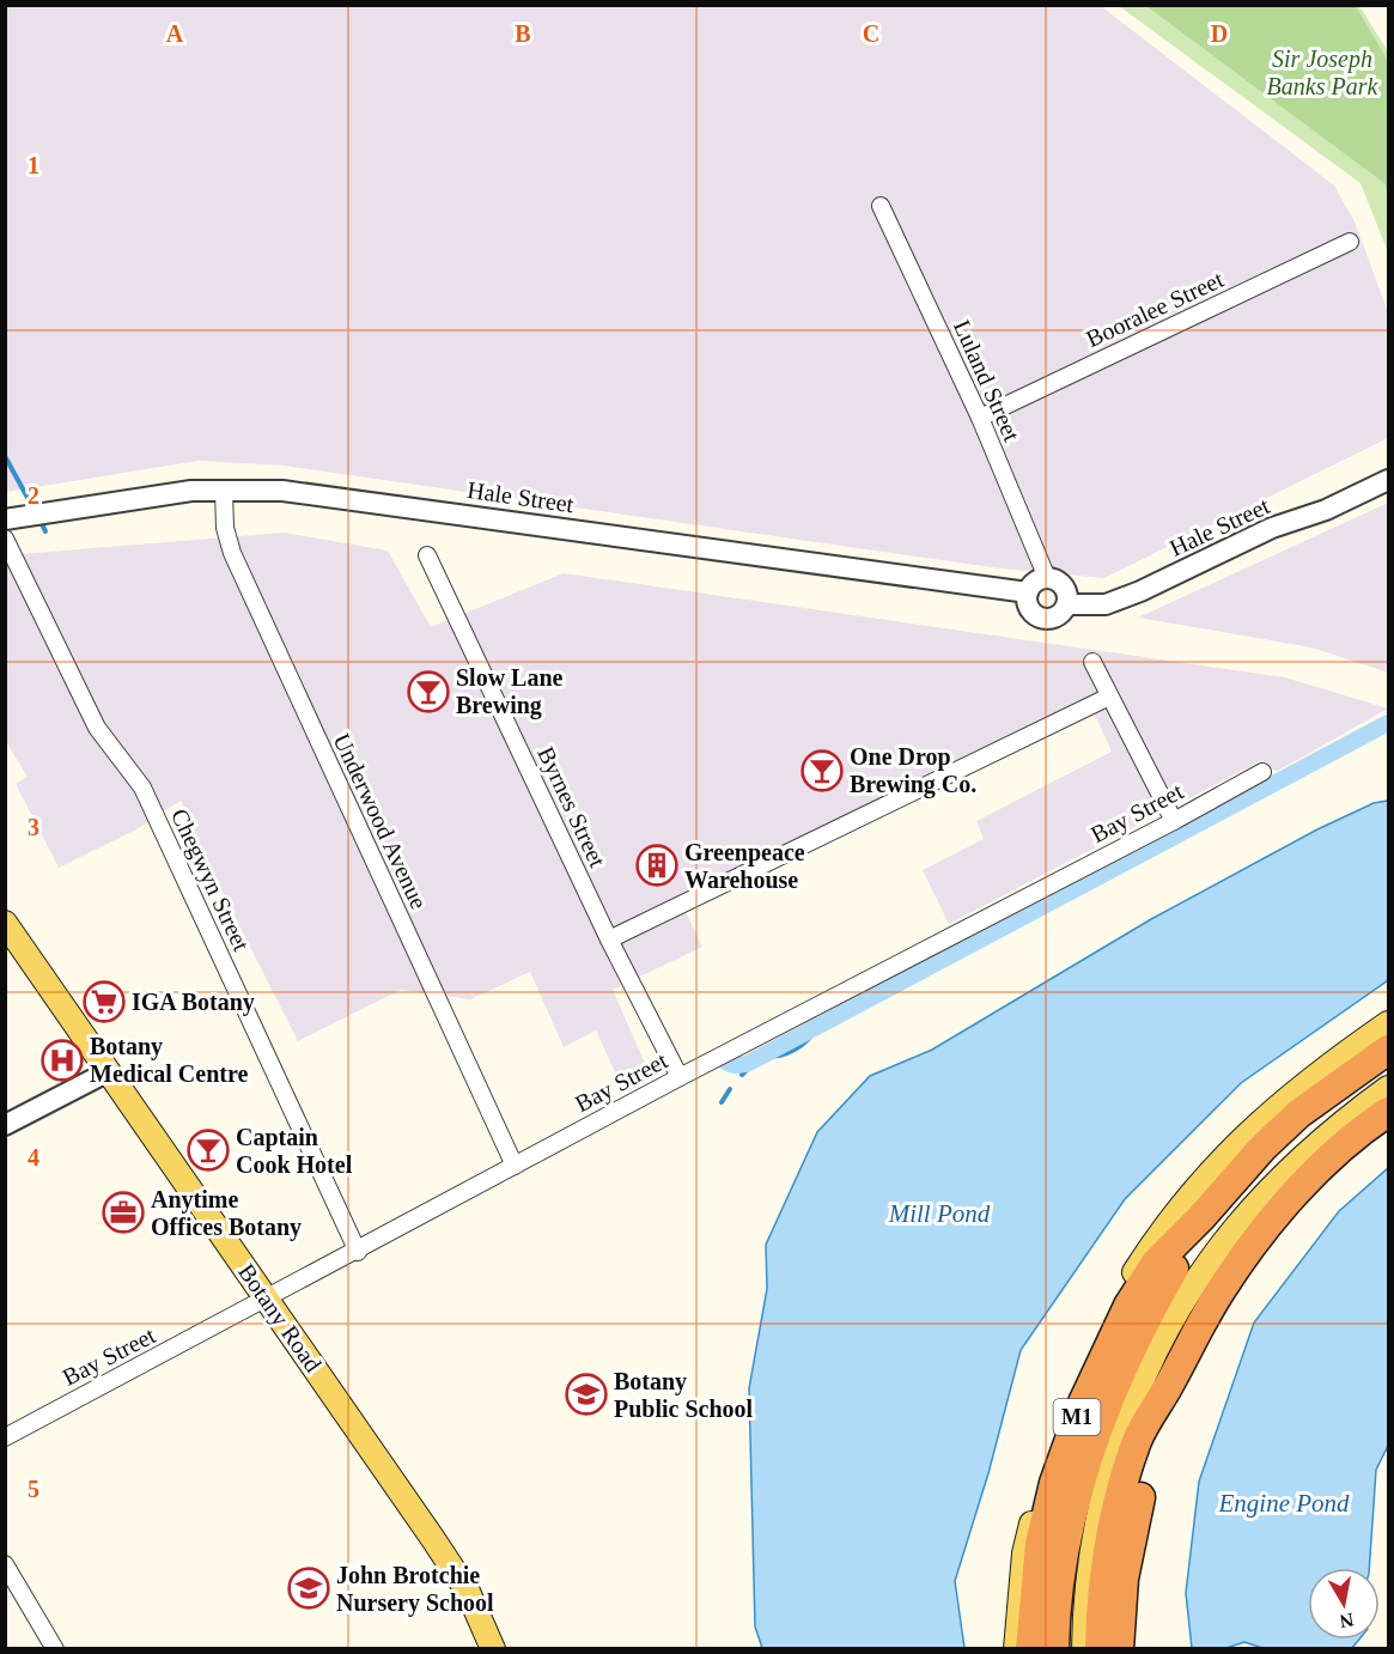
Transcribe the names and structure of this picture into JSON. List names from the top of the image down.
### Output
{
  "streets": {
    "highway": ["M1"],
    "main road": ["Botany Road"],
    "street": [
      "Booralee Street",
      "Luland Street",
      "Hale Street",
      "Byrnes Street",
      "Bay Street",
      "Underwood Avenue",
      "Chegwyn Street"
    ]
  },
  "crossings": [
    ["Booralee Street", "Luland Street"],
    ["Luland Street", "Hale Street"],
    ["Hale Street", "Underwood Avenue"],
    ["Byrnes Street", "Bay Street"],
    ["Bay Street", "Underwood Avenue"],
    ["Bay Street", "Chegwyn Street"],
    ["Bay Street", "Botany Road"]
  ],
  "water": ["Mill Pond", "Engine Pond"],
  "parks": ["Sir Joseph Banks Park"],
  "places": {
    "bar": ["Slow Lane Brewing", "One Drop Brewing Co.", "Captain Cook Hotel"],
    "building": ["Greenpeace Warehouse"],
    "supermarket": ["IGA Botany"],
    "hospital": ["Botany Medical Centre"],
    "office": ["Anytime Offices Botany"],
    "school or university": ["Botany Public School", "John Brotchie Nursery School"]
  },
  "north": "bottom",
  "grid": {
    "columns": [
      "A",
      "B",
      "C",
      "D"
    ],
    "rows": [
      "1",
      "2",
      "3",
      "4",
      "5"
    ]
  }
}
